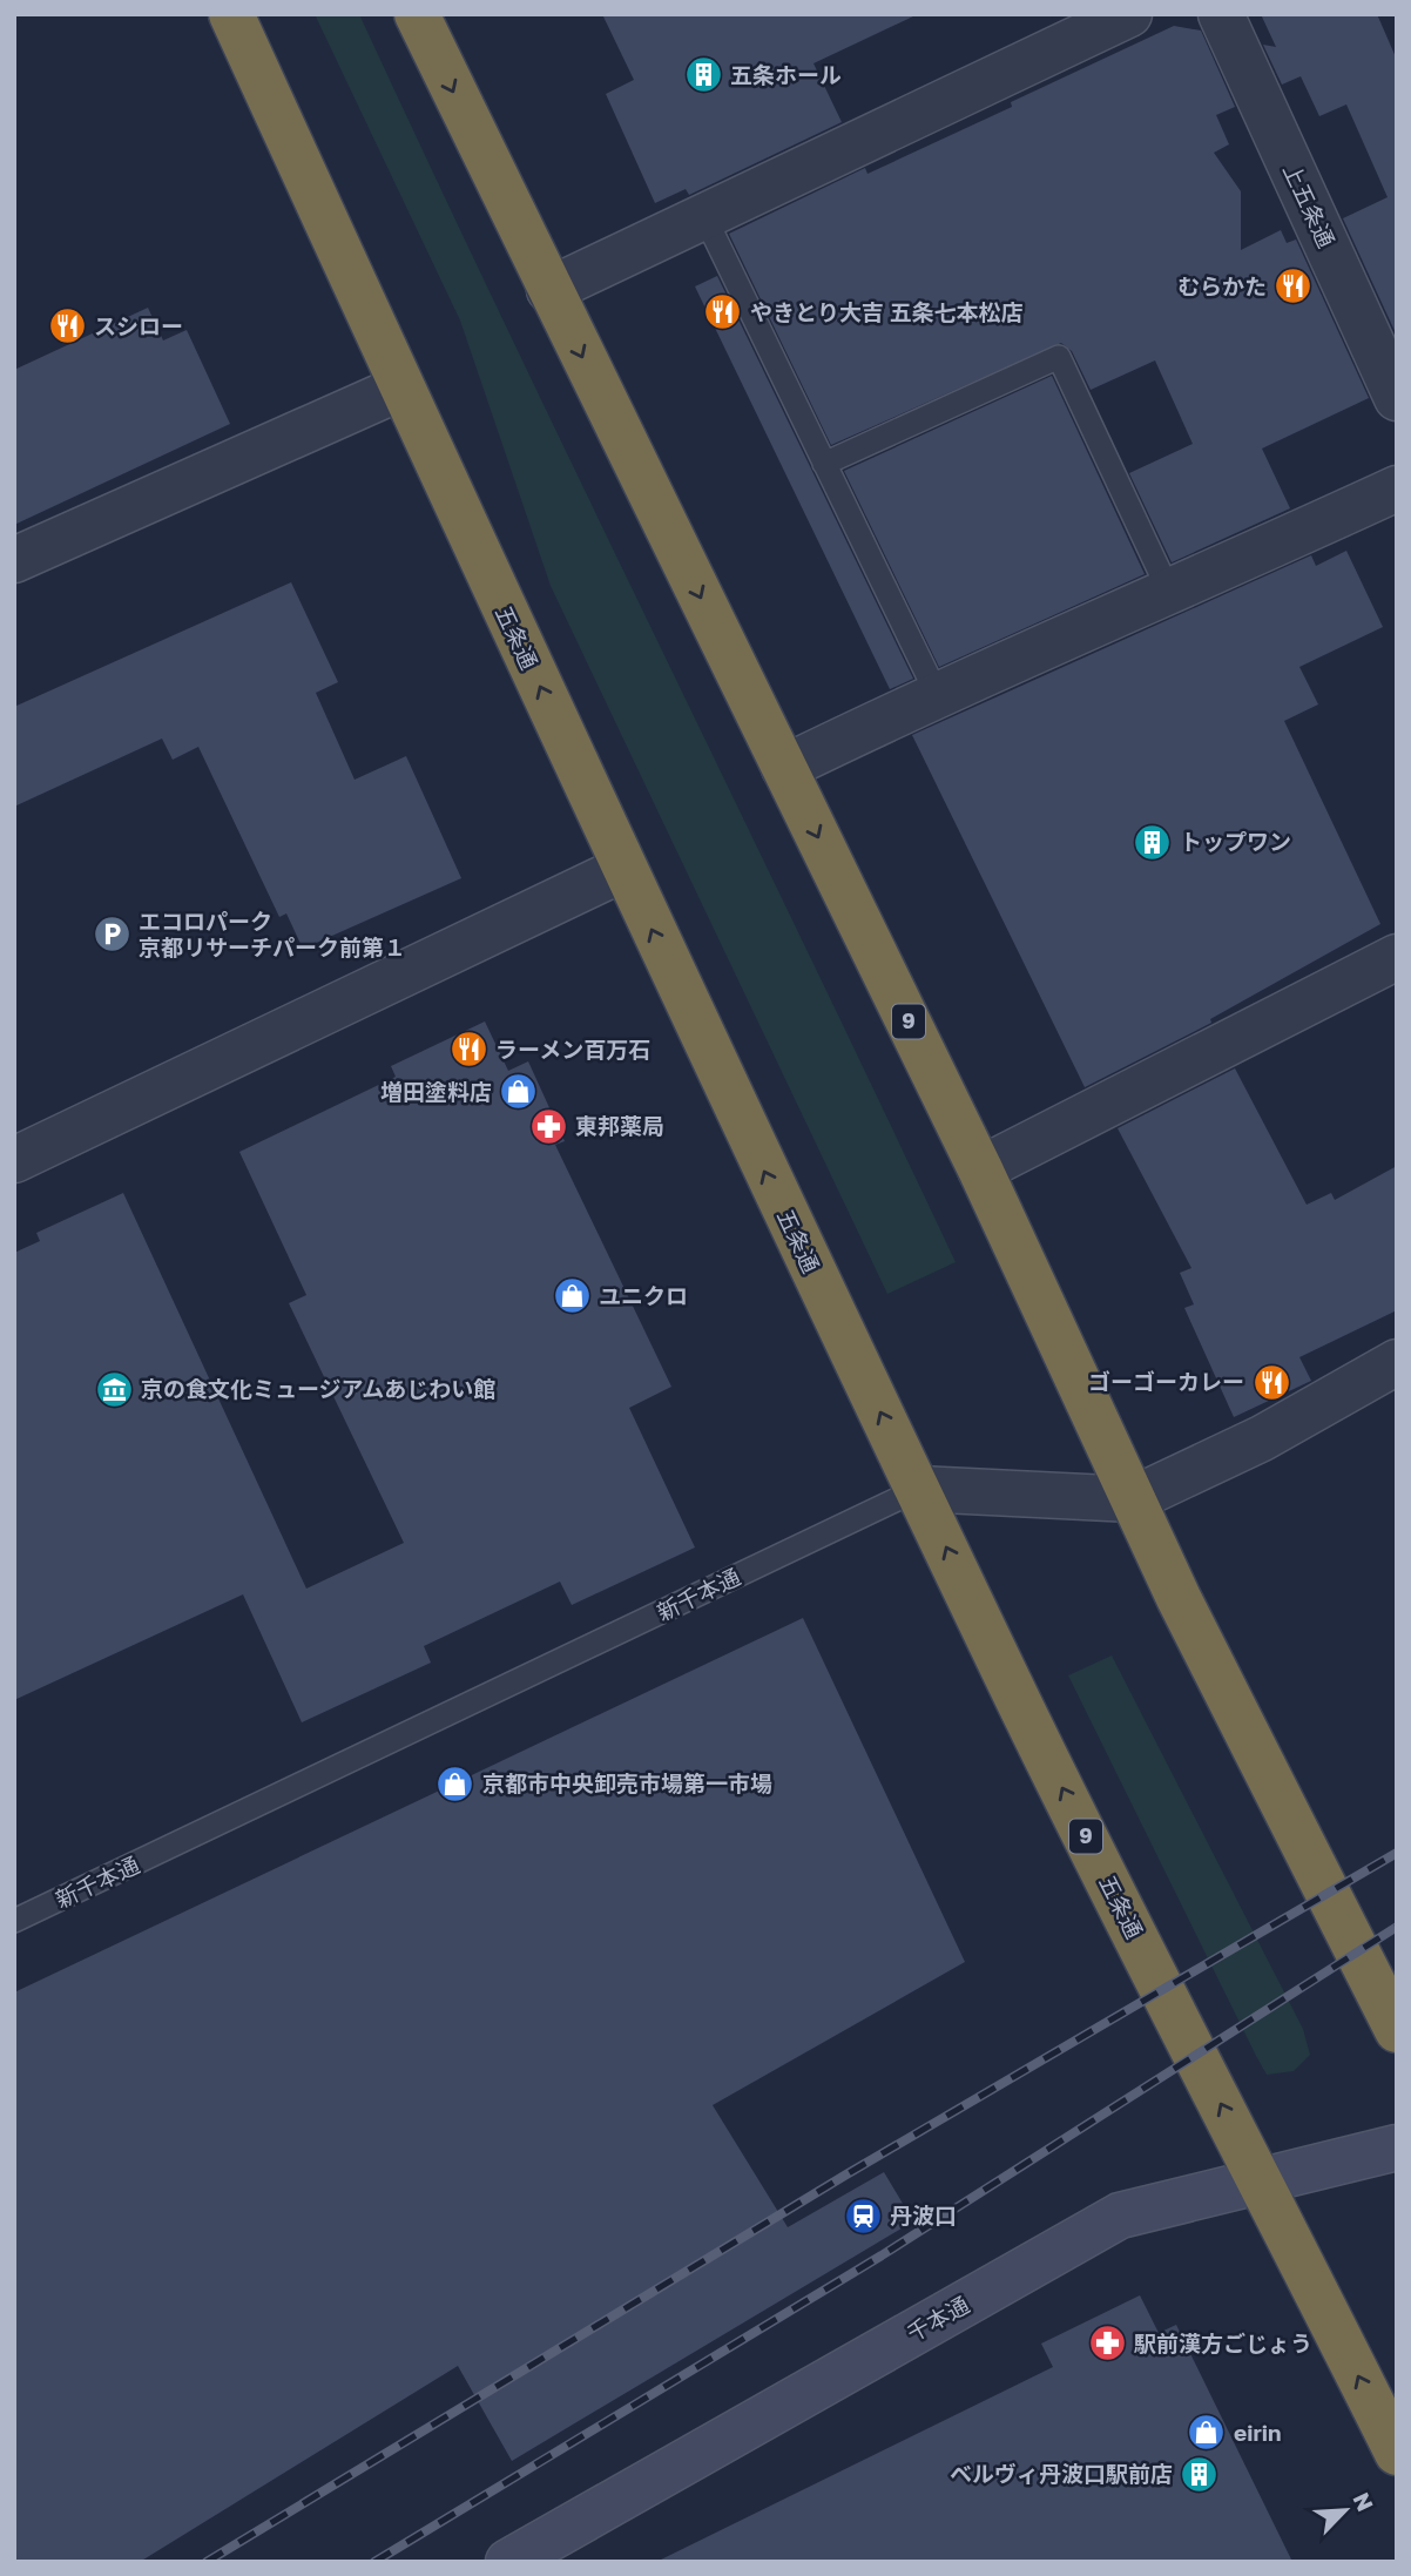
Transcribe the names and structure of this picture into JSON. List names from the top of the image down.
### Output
{
  "streets": {
    "highway": ["五条通", "9"],
    "street": ["上五条通", "新千本通", "千本通"]
  },
  "crossings": [
    ["五条通", "新千本通"],
    ["五条通", "千本通"],
    ["9", "新千本通"]
  ],
  "places": {
    "building": ["五条ホール", "トップワン", "ベルヴィ丹波口駅前店"],
    "restaurant": [
      "むらかた",
      "やきとり大吉 五条七本松店",
      "スシロー",
      "ラーメン百万石",
      "ゴーゴーカレー"
    ],
    "parking": ["エコロパーク 京都リサーチパーク前第１"],
    "shop": [
      "増田塗料店",
      "ユニクロ",
      "京都市中央卸売市場第一市場",
      "eirin"
    ],
    "pharmacy": ["東邦薬局", "駅前漢方ごじょう"],
    "museum": ["京の食文化ミュージアムあじわい館"],
    "station": ["丹波口"]
  },
  "north": "top right"
}
